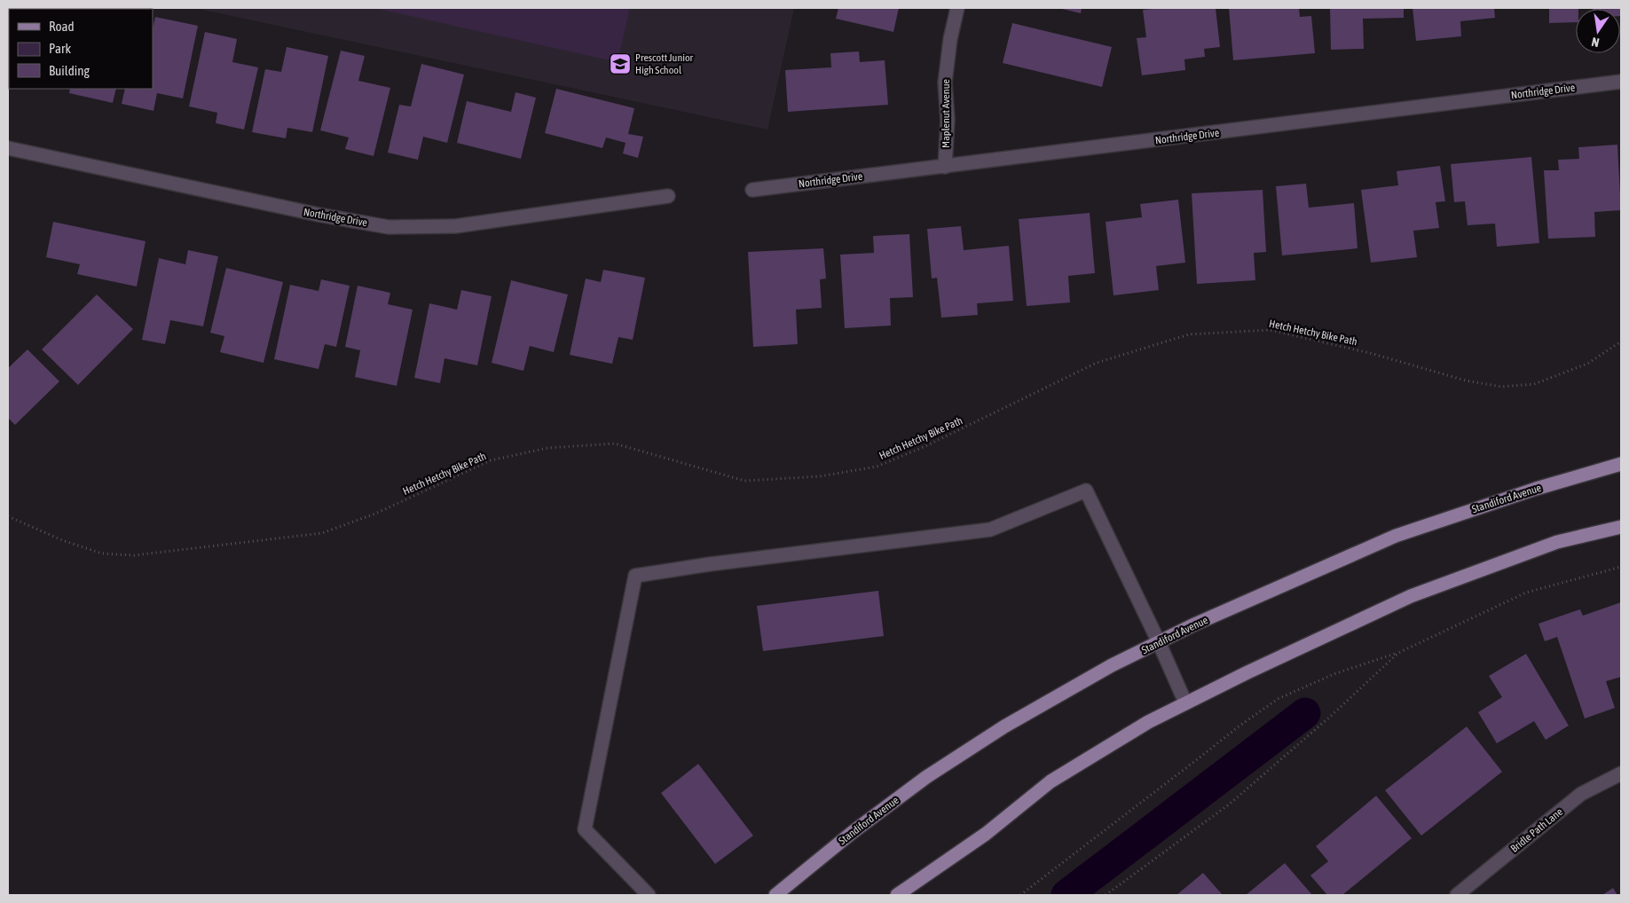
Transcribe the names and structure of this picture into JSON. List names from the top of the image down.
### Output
{
  "streets": {
    "main road": ["Standiford Avenue"],
    "street": ["Northridge Drive", "Maplenut Avenue", "Bridle Path Lane"],
    "path": ["Hetch Hetchy Bike Path"]
  },
  "crossings": [
    ["Northridge Drive", "Maplenut Avenue"]
  ],
  "places": {
    "school or university": ["Prescott Junior High School"]
  },
  "legend": ["Road", "Park", "Building"],
  "north": "bottom"
}
